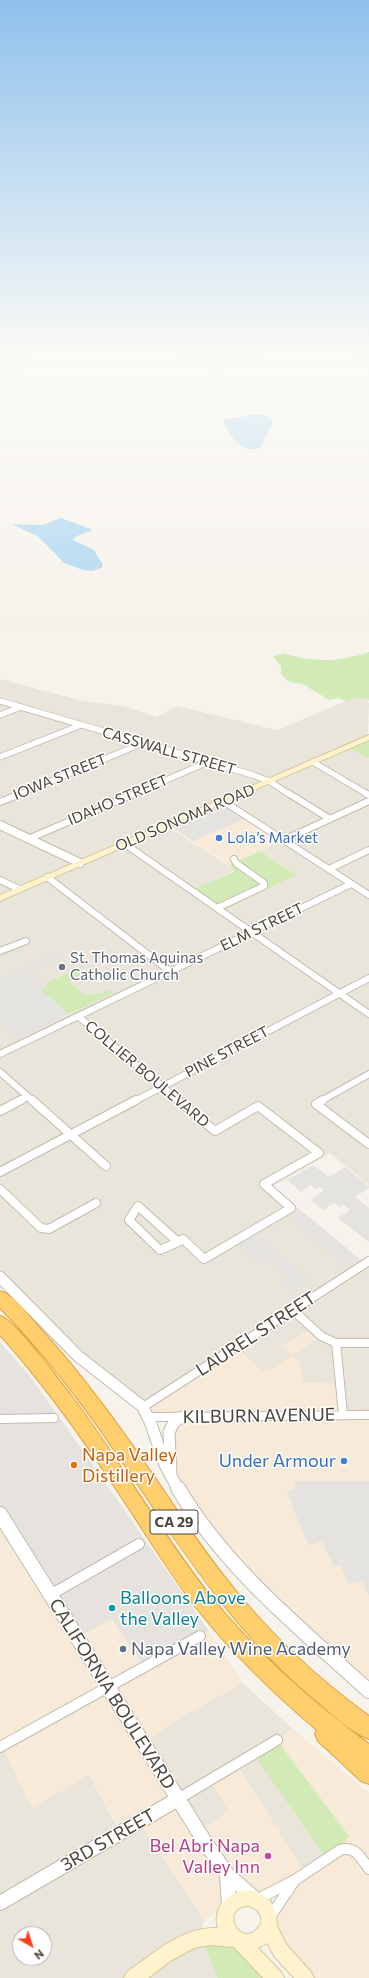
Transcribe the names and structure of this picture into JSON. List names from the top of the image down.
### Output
{
  "streets": {
    "highway": ["CA 29"],
    "main road": ["OLD SONOMA ROAD"],
    "street": [
      "CASSWALL STREET",
      "IOWA STREET",
      "IDAHO STREET",
      "ELM STREET",
      "PINE STREET",
      "COLLIER BOULEVARD",
      "LAUREL STREET",
      "KILBURN AVENUE",
      "CALIFORNIA BOULEVARD",
      "3RD STREET"
    ]
  },
  "crossings": [
    ["CASSWALL STREET", "IOWA STREET"],
    ["CASSWALL STREET", "IDAHO STREET"],
    ["CASSWALL STREET", "OLD SONOMA ROAD"],
    ["ELM STREET", "COLLIER BOULEVARD"],
    ["PINE STREET", "COLLIER BOULEVARD"],
    ["CALIFORNIA BOULEVARD", "3RD STREET"]
  ],
  "places": [
    "Lola’s Market",
    "St. Thomas Aquinas Catholic Church",
    "Under Armour",
    "Napa Valley Distillery",
    "Balloons Above the Valley",
    "Napa Valley Wine Academy",
    "Bel Abri Napa Valley Inn"
  ],
  "north": "bottom right"
}
